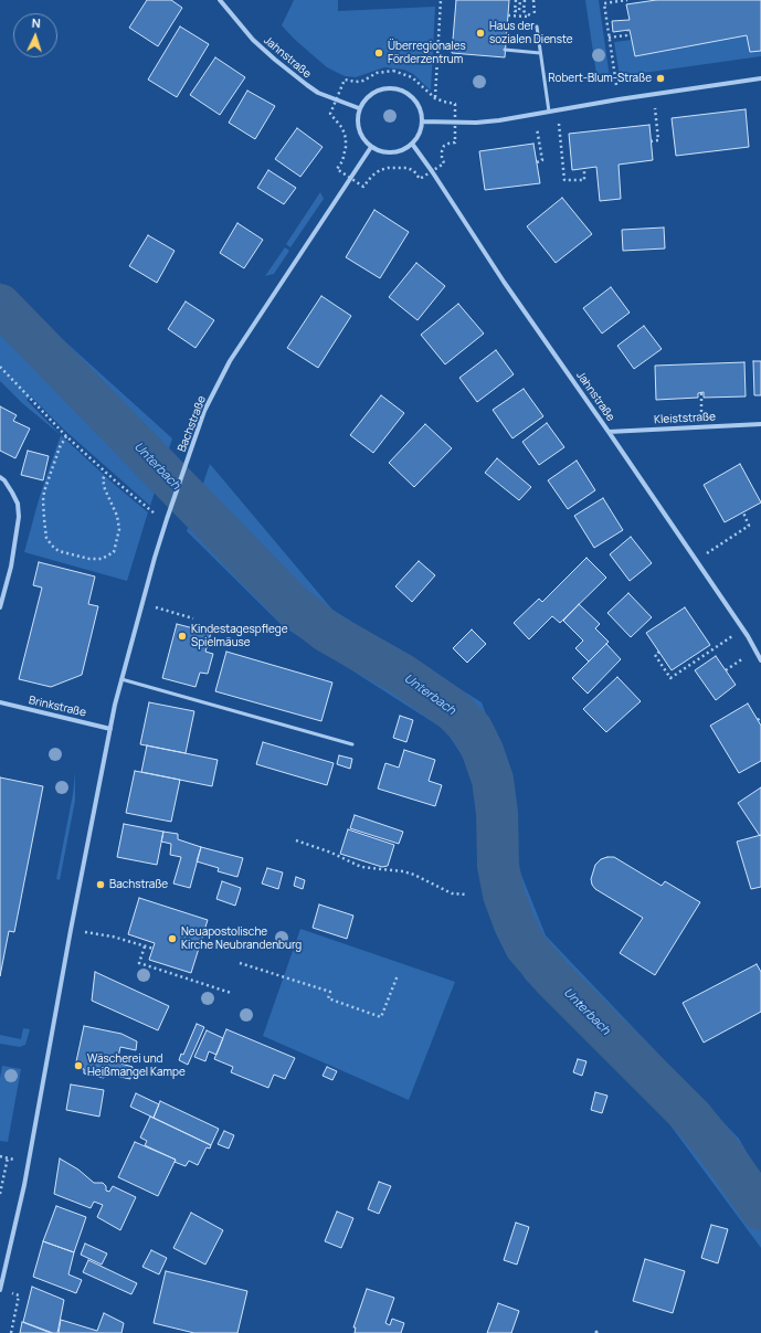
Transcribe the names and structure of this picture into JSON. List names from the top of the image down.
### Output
{
  "streets": {
    "street": [
      "Jahnstraße",
      "Kleiststraße",
      "Bachstraße",
      "Brinkstraße"
    ]
  },
  "crossings": [
    ["Jahnstraße", "Kleiststraße"],
    ["Jahnstraße", "Bachstraße"],
    ["Bachstraße", "Brinkstraße"]
  ],
  "water": ["Unterbach"],
  "places": [
    "Haus der sozialen Dienste",
    "Überregionales Förderzentrum",
    "Robert-Blum-Straße",
    "Kindestagespflege Spielmäuse",
    "Bachstraße",
    "Neuapostolische Kirche Neubrandenburg",
    "Wäscherei und Heißmangel Kampe"
  ],
  "north": "top"
}
